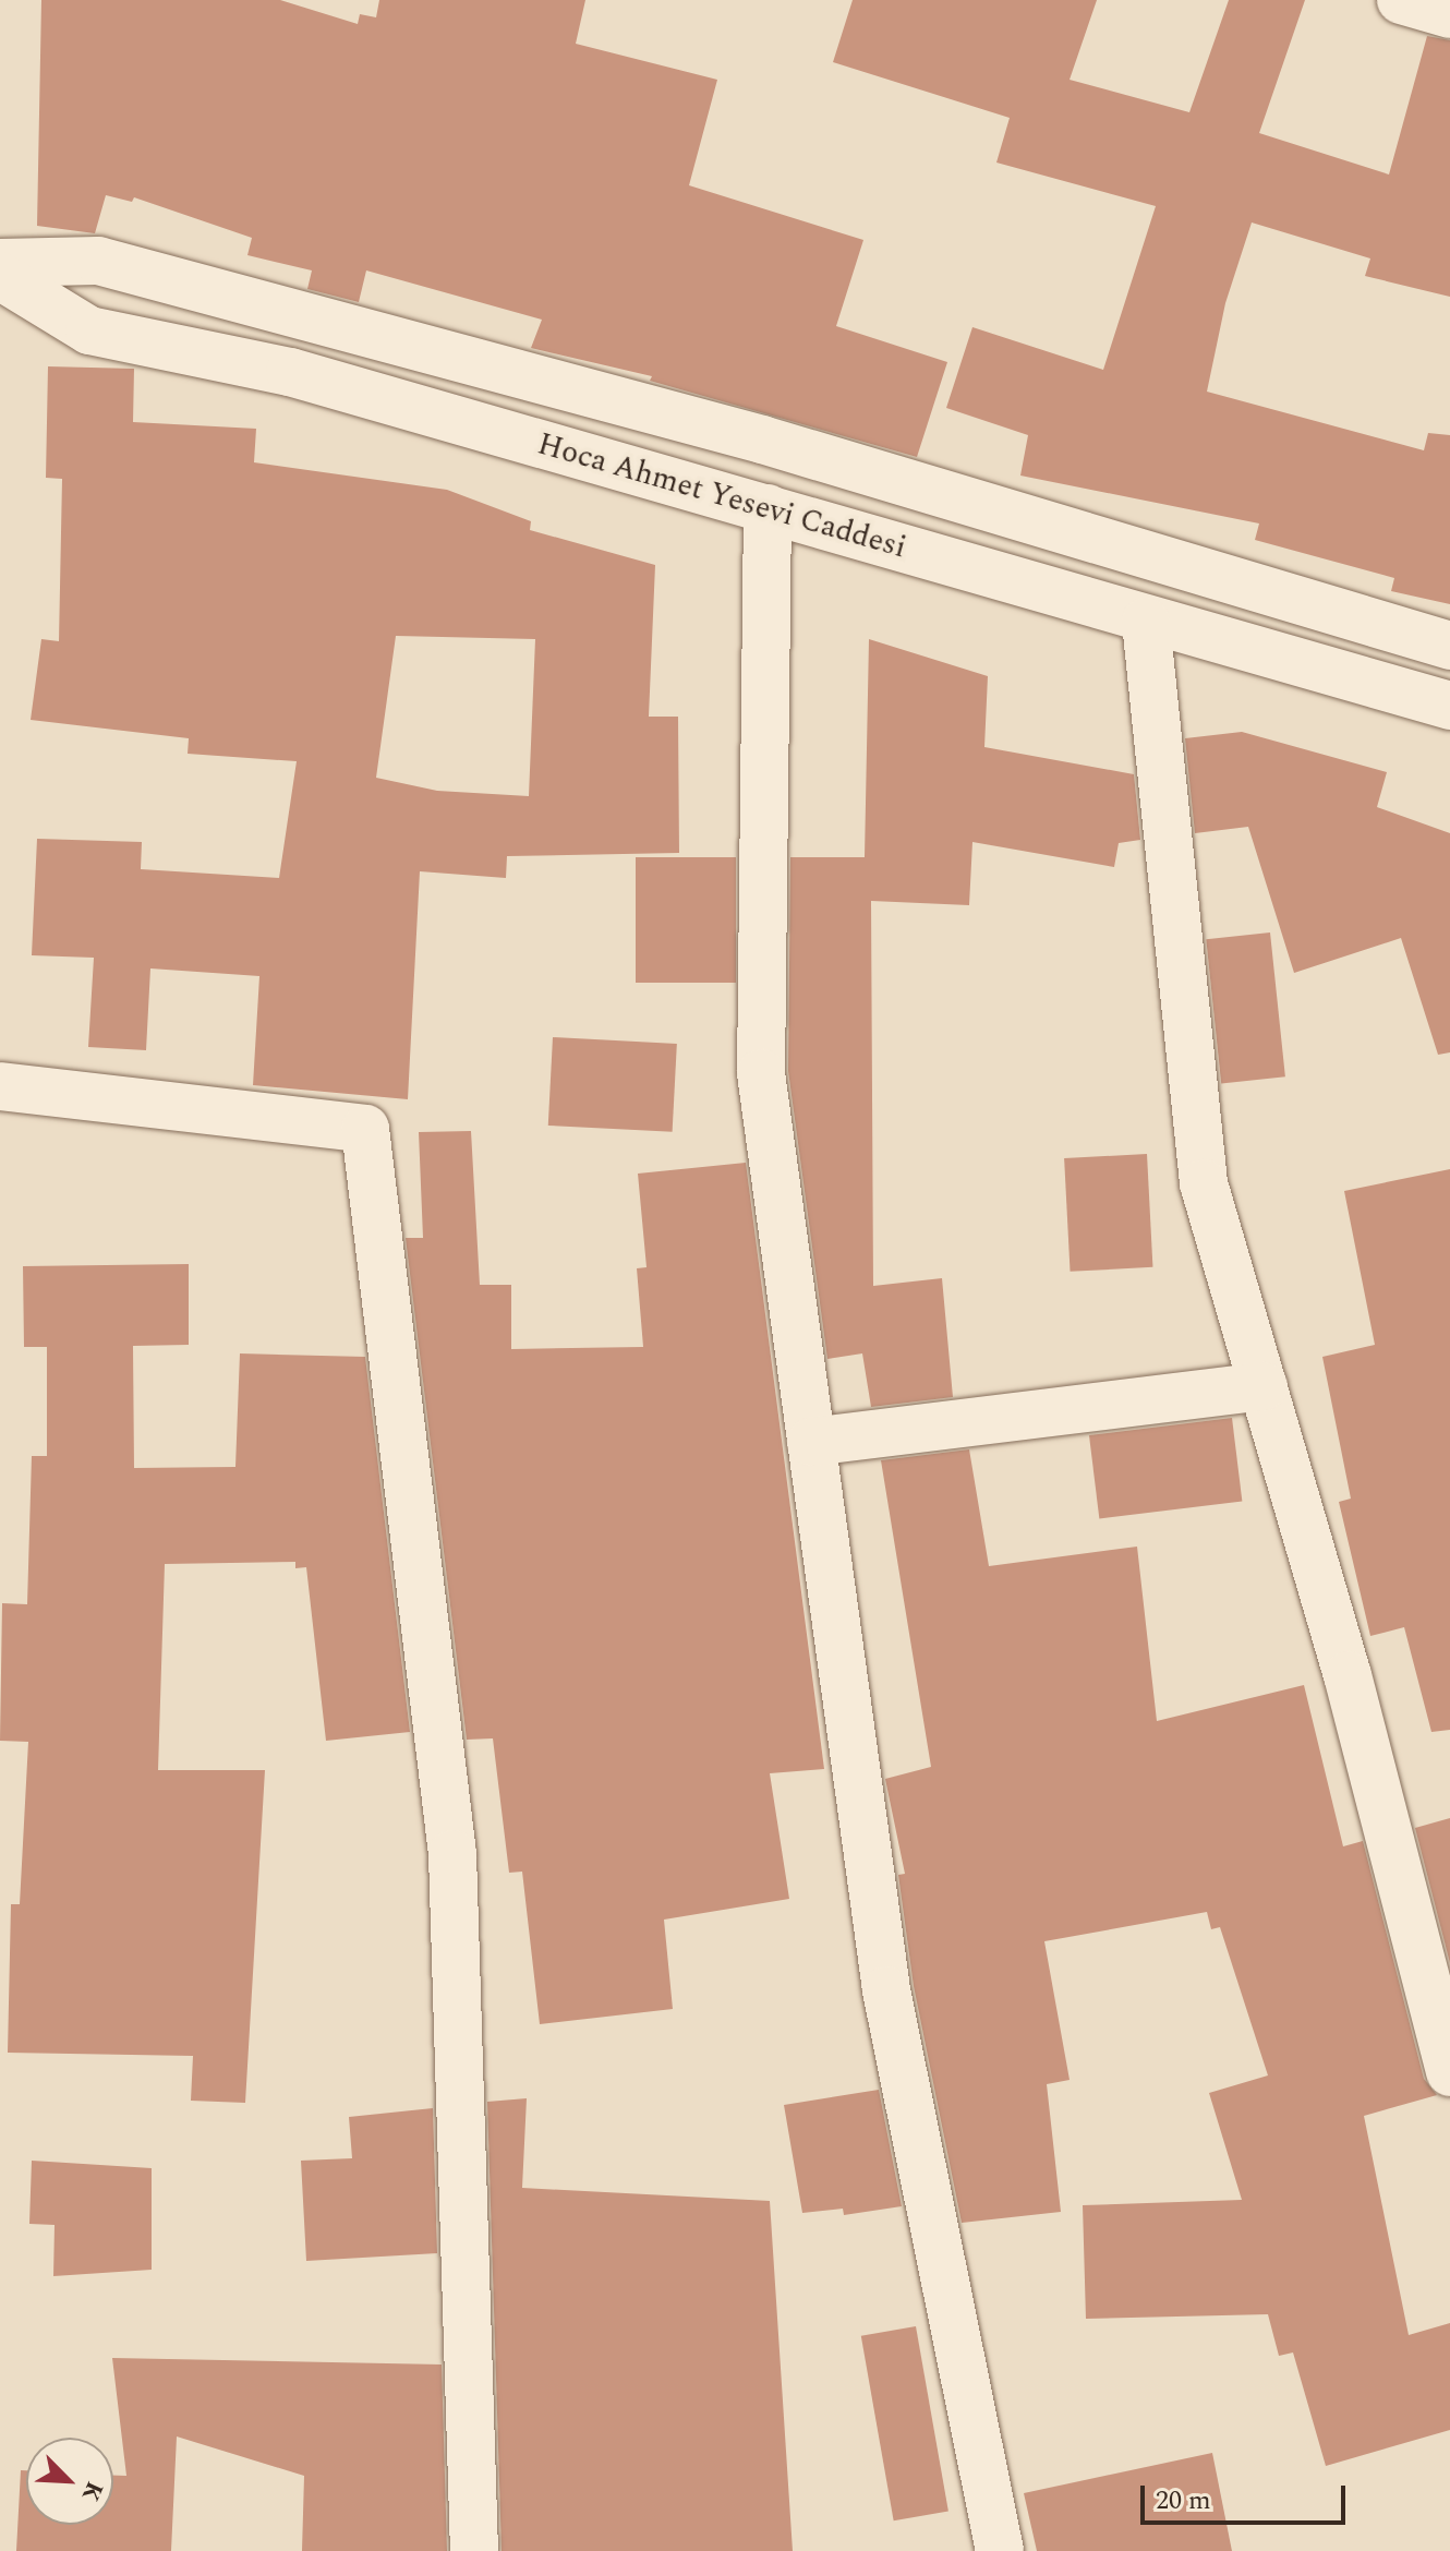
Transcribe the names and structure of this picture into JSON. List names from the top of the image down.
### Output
{
  "streets": {
    "street": ["Hoca Ahmet Yesevi Caddesi"]
  },
  "scale_bar": "20 m",
  "north": "bottom right"
}
